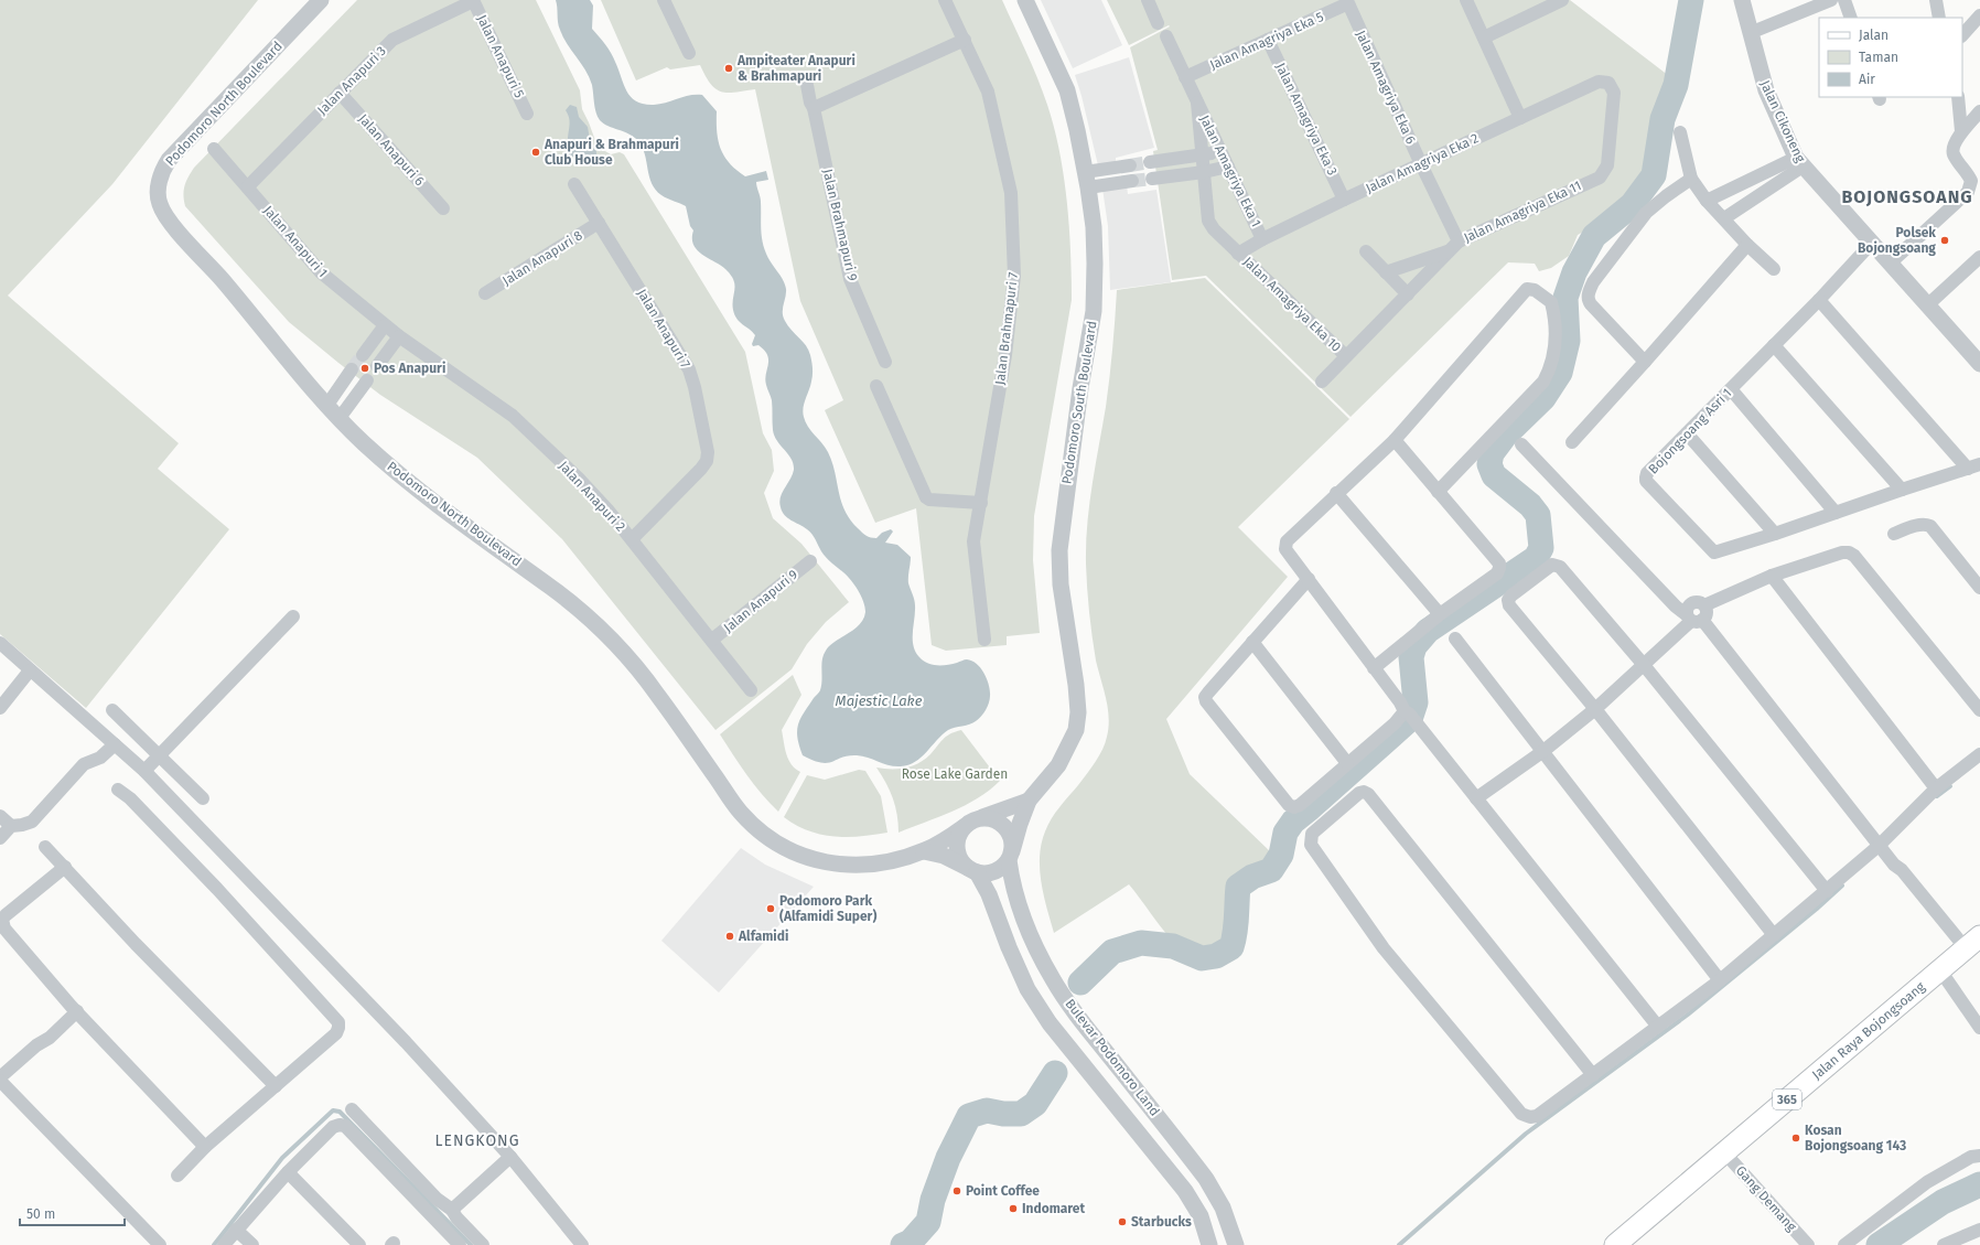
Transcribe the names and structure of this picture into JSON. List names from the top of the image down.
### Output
{
  "streets": {
    "main road": ["Jalan Raya Bojongsoang", "365"],
    "street": [
      "Jalan Amagriya Eka 5",
      "Jalan Anapuri 5",
      "Jalan Anapuri 3",
      "Jalan Amagriya Eka 6",
      "Podomoro North Boulevard",
      "Jalan Amagriya Eka 3",
      "Jalan Cikoneng",
      "Jalan Anapuri 6",
      "Jalan Amagriya Eka 2",
      "Jalan Amagriya Eka 1",
      "Jalan Amagriya Eka 11",
      "Jalan Brahmapuri 9",
      "Jalan Anapuri 1",
      "Jalan Anapuri 8",
      "Jalan Amagriya Eka 10",
      "Jalan Anapuri 7",
      "Jalan Brahmapuri 7",
      "Podomoro South Boulevard",
      "Bojongsoang Asri 1",
      "Jalan Anapuri 2",
      "Jalan Anapuri 9",
      "Bulevar Podomoro Land",
      "Gang Demang"
    ]
  },
  "crossings": [
    ["Jalan Amagriya Eka 5", "Jalan Amagriya Eka 6"],
    ["Jalan Amagriya Eka 5", "Jalan Amagriya Eka 3"],
    ["Jalan Amagriya Eka 5", "Jalan Amagriya Eka 1"],
    ["Jalan Anapuri 5", "Jalan Anapuri 3"],
    ["Jalan Anapuri 3", "Jalan Anapuri 6"],
    ["Jalan Anapuri 3", "Jalan Anapuri 1"],
    ["Jalan Amagriya Eka 6", "Jalan Amagriya Eka 2"],
    ["Jalan Amagriya Eka 6", "Jalan Amagriya Eka 11"],
    ["Jalan Amagriya Eka 3", "Jalan Amagriya Eka 2"],
    ["Jalan Cikoneng", "Bojongsoang Asri 1"],
    ["Jalan Amagriya Eka 2", "Jalan Amagriya Eka 1"],
    ["Jalan Amagriya Eka 2", "Jalan Amagriya Eka 11"],
    ["Jalan Amagriya Eka 2", "Jalan Amagriya Eka 10"],
    ["Jalan Amagriya Eka 1", "Jalan Amagriya Eka 10"],
    ["Jalan Amagriya Eka 11", "Jalan Amagriya Eka 10"],
    ["Jalan Anapuri 1", "Jalan Anapuri 2"],
    ["Jalan Anapuri 8", "Jalan Anapuri 7"],
    ["Jalan Anapuri 7", "Jalan Anapuri 2"],
    ["Podomoro South Boulevard", "Bulevar Podomoro Land"],
    ["Jalan Anapuri 2", "Jalan Anapuri 9"],
    ["Jalan Raya Bojongsoang", "Gang Demang"]
  ],
  "districts": ["BOJONGSOANG", "LENGKONG"],
  "water": ["Majestic Lake"],
  "parks": ["Rose Lake Garden"],
  "places": [
    "Ampiteater Anapuri & Brahmapuri",
    "Anapuri & Brahmapuri Club House",
    "Polsek Bojongsoang",
    "Pos Anapuri",
    "Podomoro Park (Alfamidi Super)",
    "Alfamidi",
    "Kosan Bojongsoang 143",
    "Point Coffee",
    "Indomaret",
    "Starbucks"
  ],
  "legend": ["Jalan", "Taman", "Air"],
  "scale_bar": "50 m"
}
